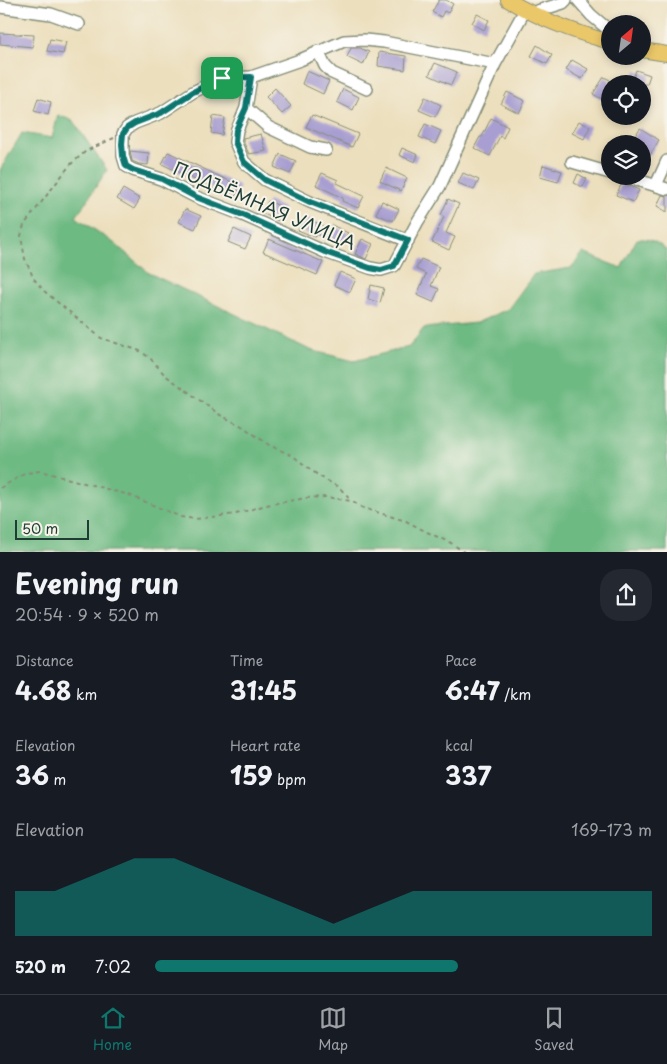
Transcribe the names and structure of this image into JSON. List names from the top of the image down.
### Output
{
  "streets": {
    "street": ["ПОДЪЁМНАЯ УЛИЦА"]
  },
  "scale_bar": "50 m",
  "north": "top right",
  "page": {
    "scale": "50 m",
    "heading": ["Evening run", "20:54 · 9 × 520 m"],
    "stats": [
      ["Distance", "4.68 km"],
      ["Time", "31:45"],
      ["Pace", "6:47 /km"],
      ["Elevation", "36 m"],
      ["Heart rate", "159 bpm"],
      ["kcal", "337"]
    ],
    "chart": ["Elevation", "169–173 m"],
    "list": [
      {
        "name": "520 m",
        "note": "7:02"
      }
    ],
    "tabs": ["Home", "Map", "Saved"]
  }
}
